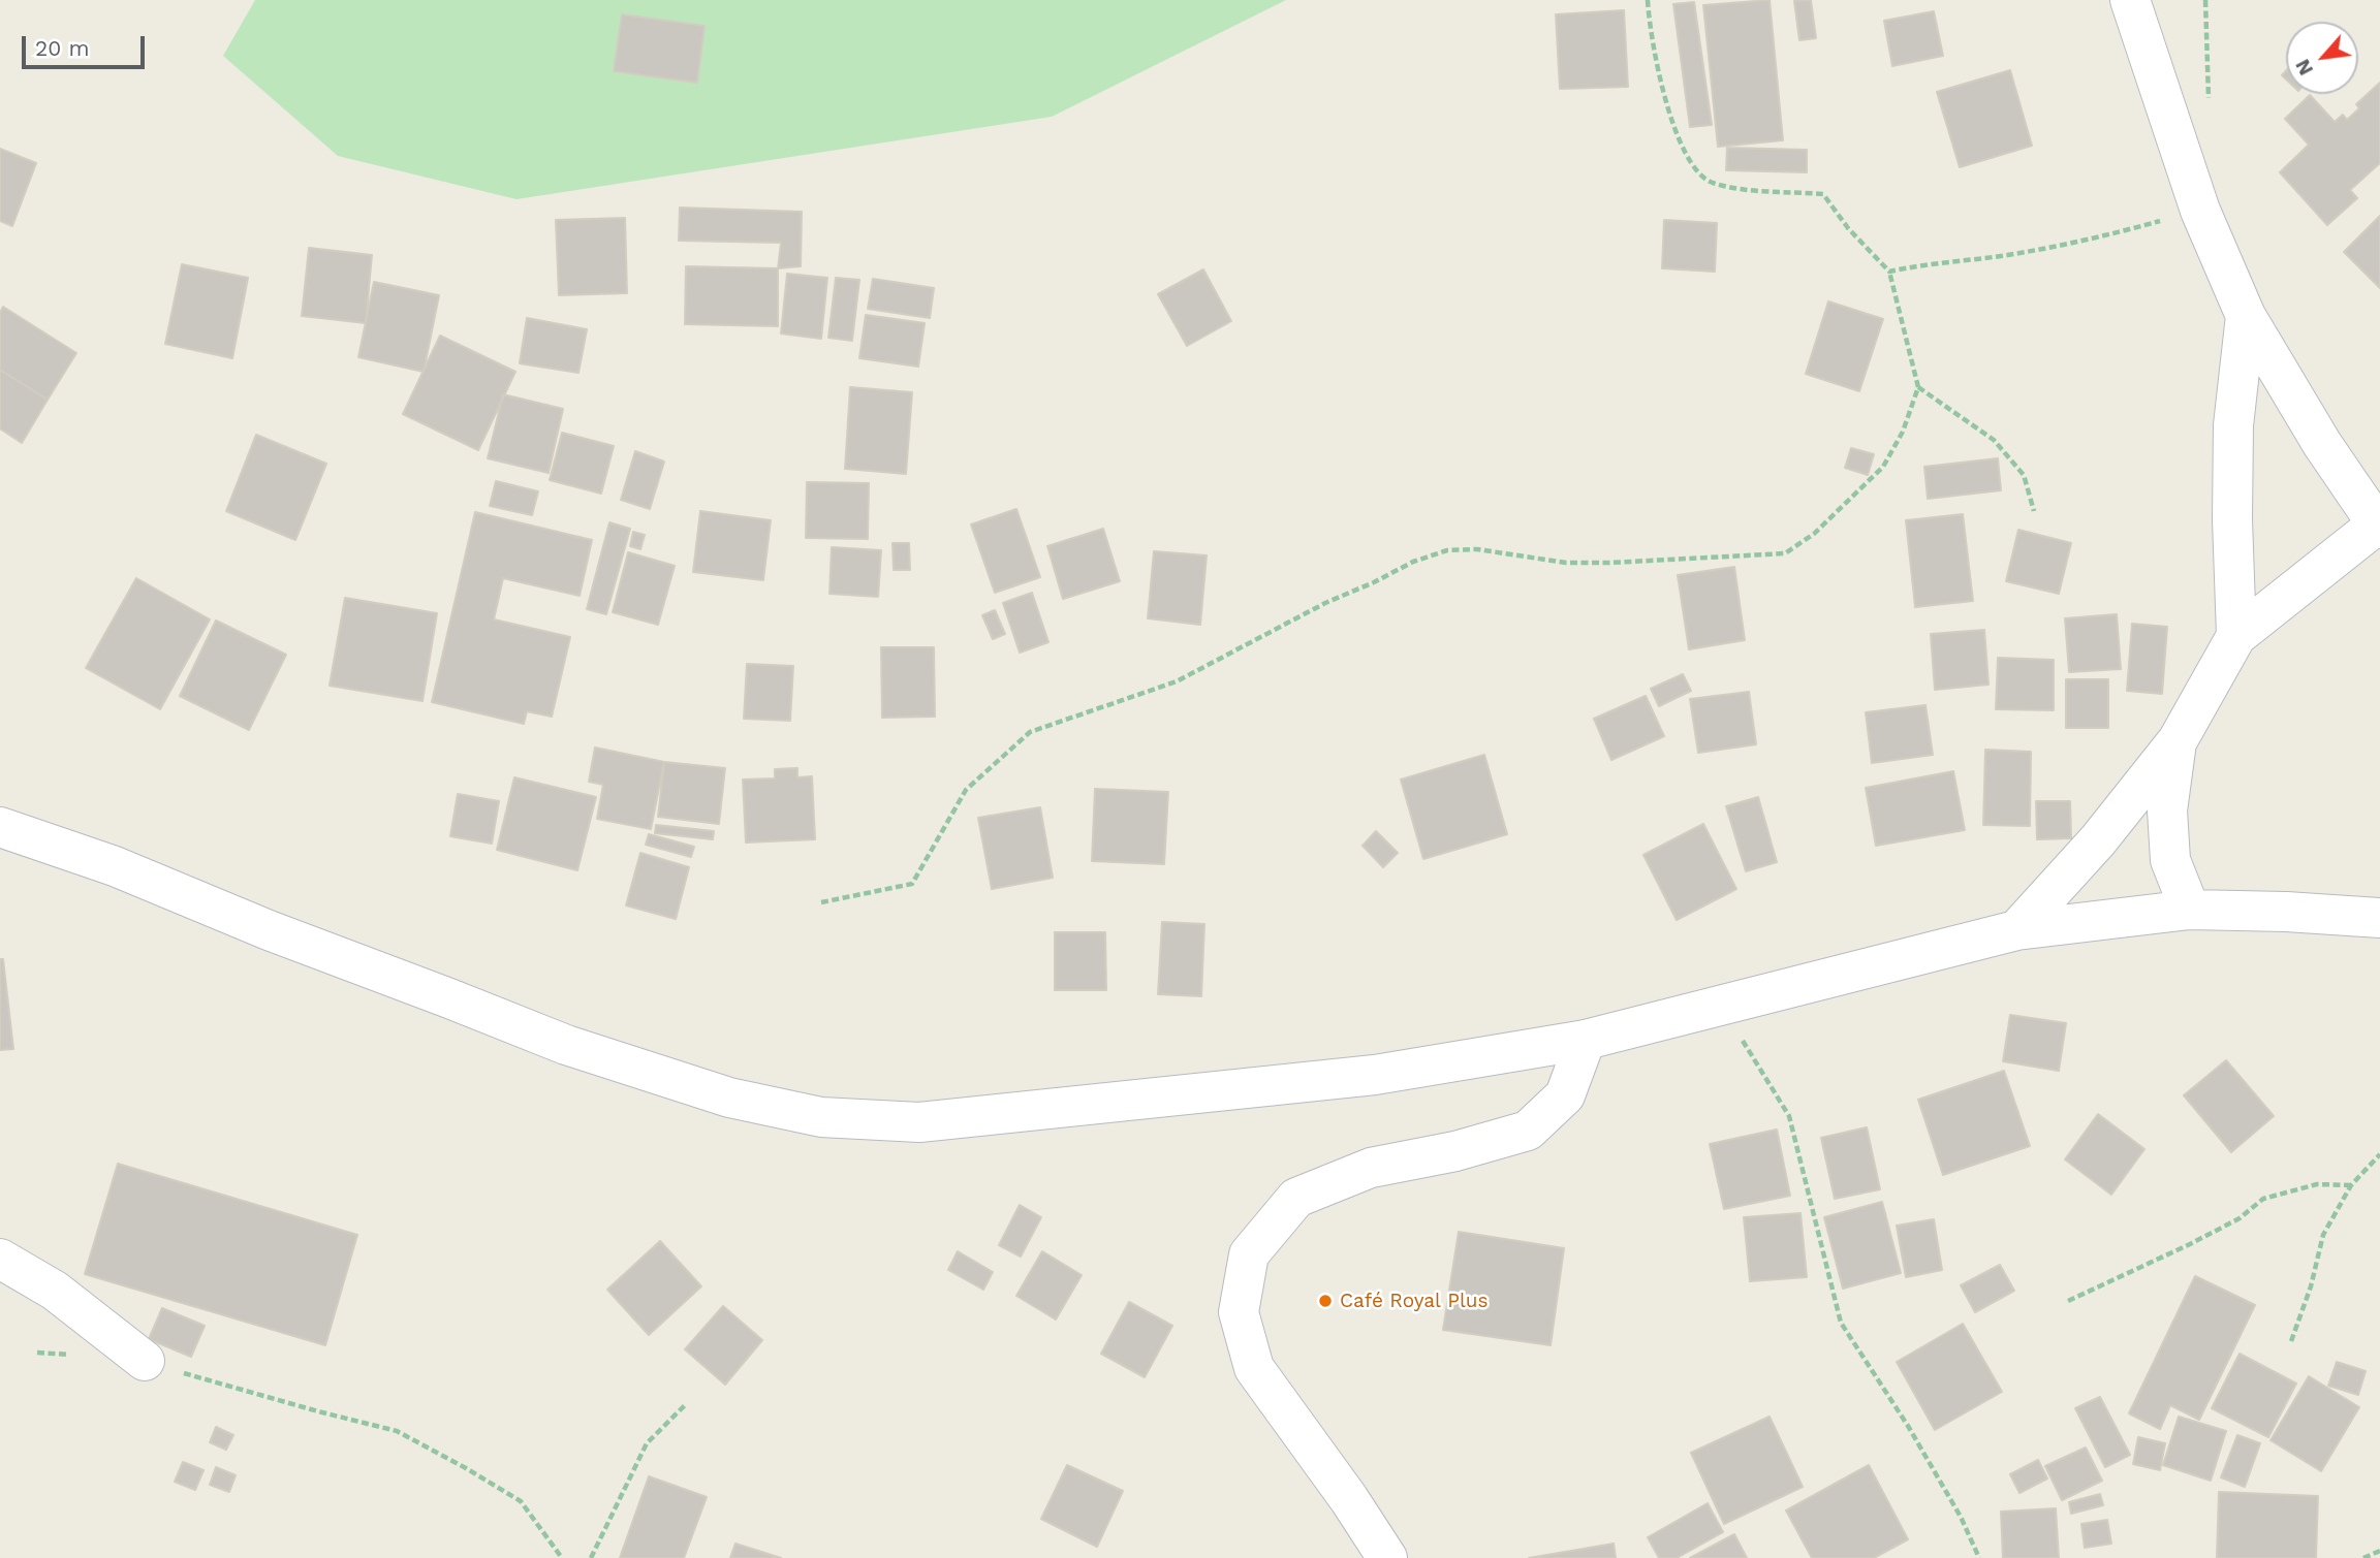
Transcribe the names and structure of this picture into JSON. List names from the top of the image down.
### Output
{
  "places": ["Café Royal Plus"],
  "scale_bar": "20 m",
  "north": "bottom left"
}
